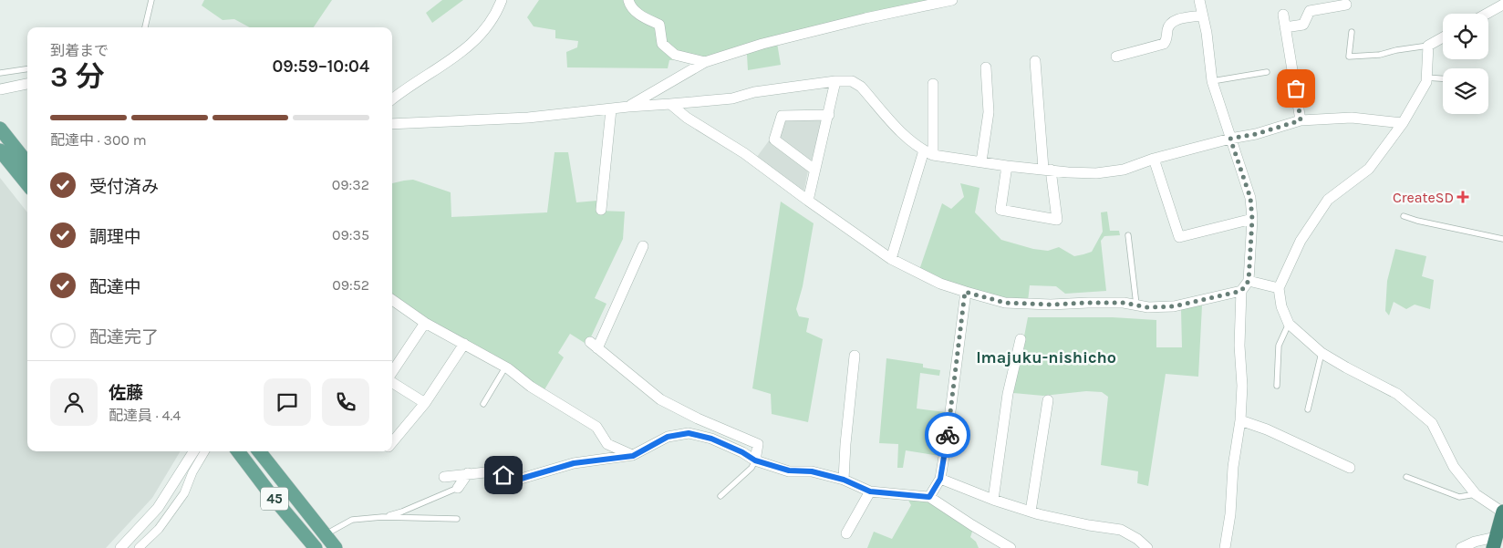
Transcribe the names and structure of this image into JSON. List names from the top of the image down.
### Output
{
  "streets": {
    "main road": ["45"]
  },
  "districts": ["Imajuku-nishicho"],
  "places": {
    "health": ["CreateSD"]
  },
  "page": {
    "heading": ["3 分", "到着まで", "09:59–10:04"],
    "panel": ["佐藤", "配達員 · 4.4"],
    "bar": "配達中 · 300 m",
    "list": [
      ["受付済み", "09:32"],
      ["調理中", "09:35"],
      ["配達中", "09:52"],
      "配達完了"
    ]
  }
}
